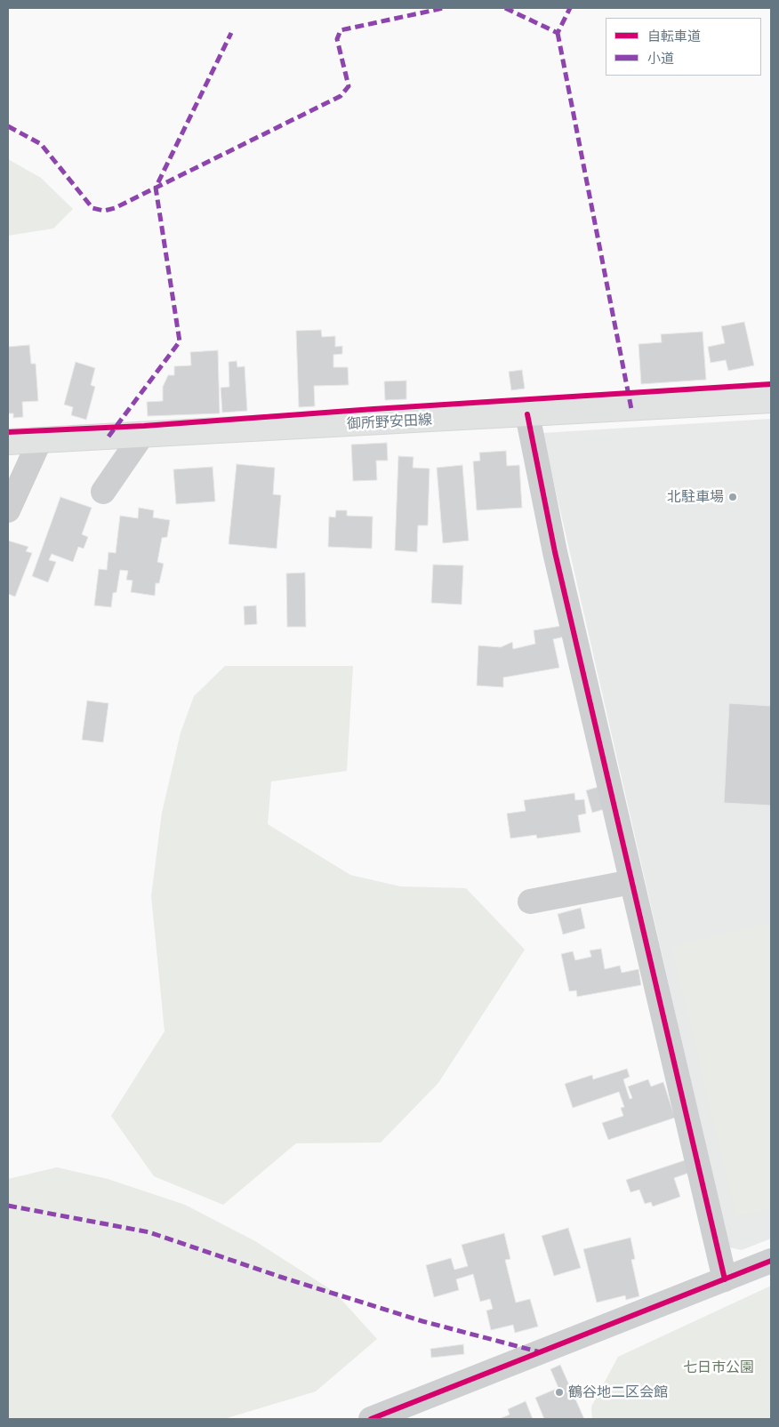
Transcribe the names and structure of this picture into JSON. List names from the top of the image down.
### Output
{
  "streets": {
    "main road": ["御所野安田線"]
  },
  "parks": ["七日市公園"],
  "places": ["北駐車場", "鶴谷地二区会館"],
  "legend": ["自転車道", "小道"]
}
